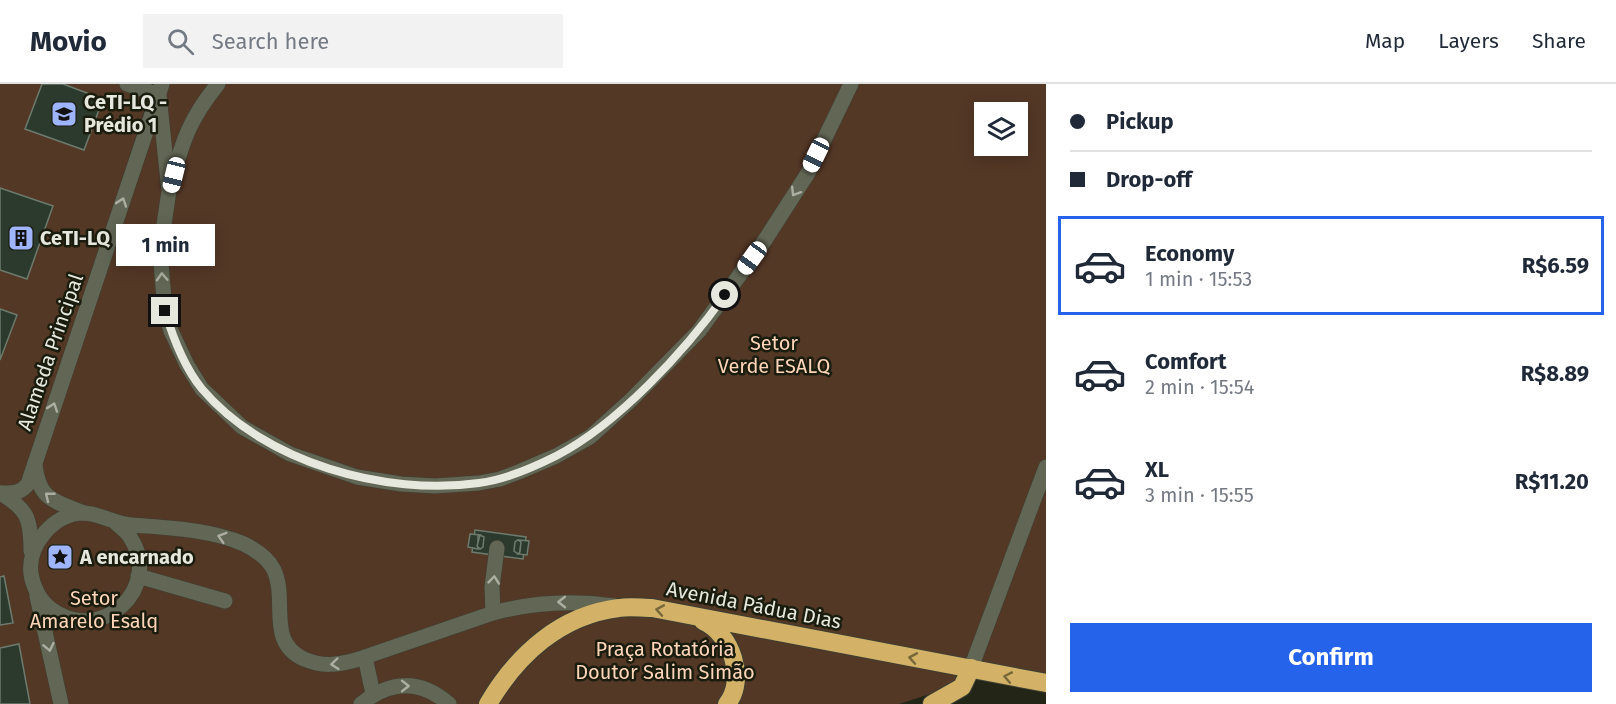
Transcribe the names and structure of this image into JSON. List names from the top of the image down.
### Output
{
  "streets": {
    "highway": ["Avenida Pádua Dias"],
    "street": ["Alameda Principal"]
  },
  "one_way": ["Avenida Pádua Dias"],
  "parks": ["Setor Verde ESALQ", "Setor Amarelo Esalq", "Praça Rotatória Doutor Salim Simão"],
  "places": {
    "school or university": ["CeTI-LQ - Prédio 1"],
    "building": ["CeTI-LQ"],
    "place": ["A encarnado"]
  },
  "page": {
    "header": "Movio",
    "search": "Search here",
    "nav": ["Map", "Layers", "Share"],
    "banner": ["Pickup", "Drop-off"],
    "list": [
      {
        "name": "Economy",
        "note": "1 min · 15:53",
        "value": "R$6.59"
      },
      {
        "name": "Comfort",
        "note": "2 min · 15:54",
        "value": "R$8.89"
      },
      {
        "name": "XL",
        "note": "3 min · 15:55",
        "value": "R$11.20"
      }
    ],
    "bubble": "1 min",
    "buttons": "Confirm"
  }
}
